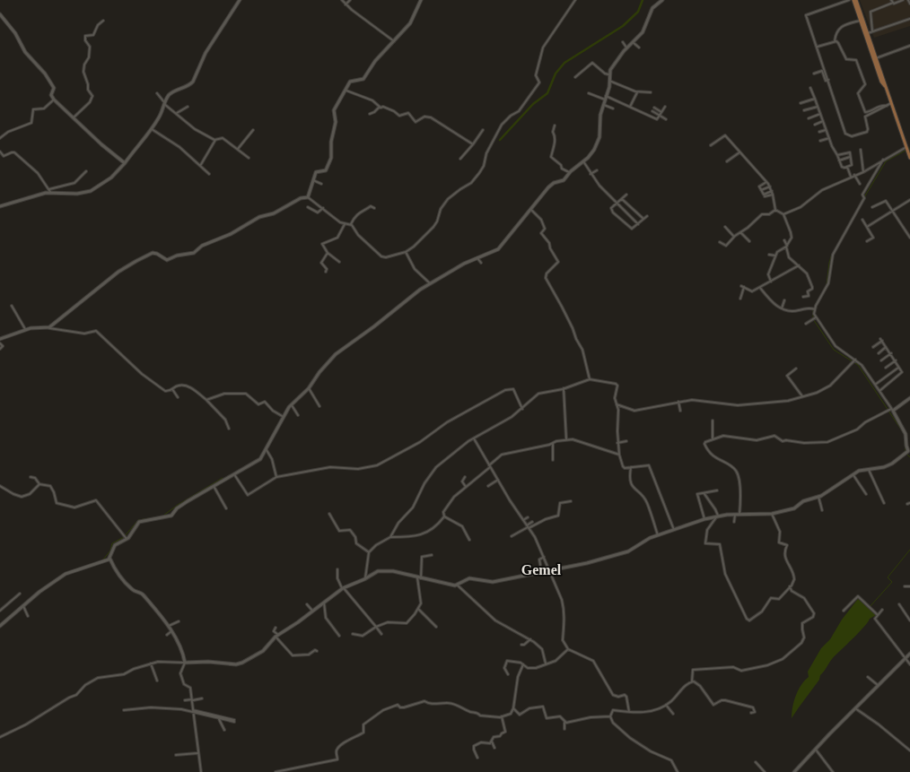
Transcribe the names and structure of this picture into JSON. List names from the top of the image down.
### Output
{
  "districts": ["Gemel"]
}
